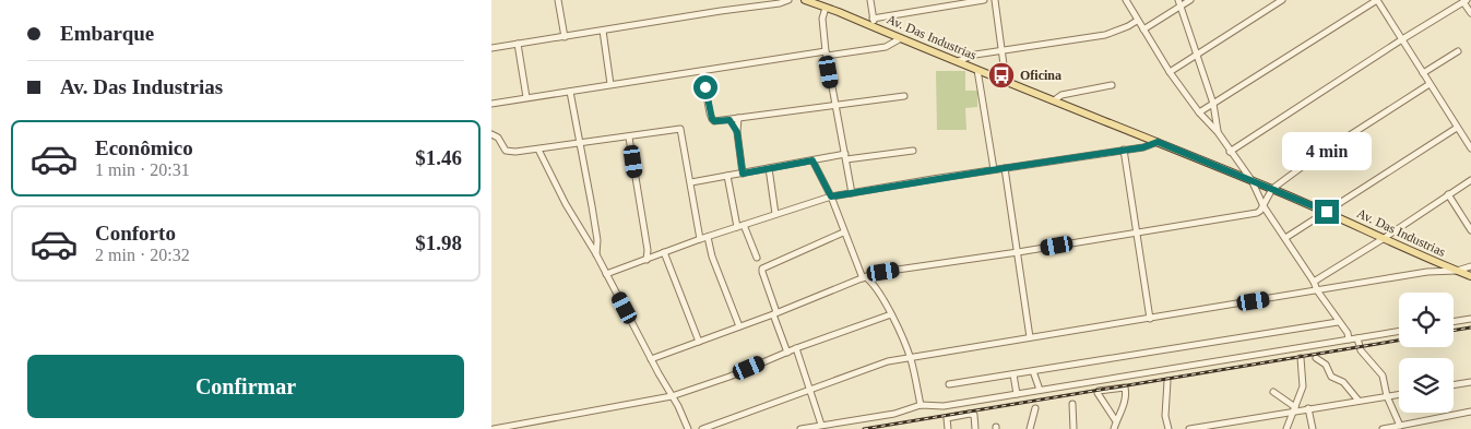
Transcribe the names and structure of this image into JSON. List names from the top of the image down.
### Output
{
  "streets": {
    "main road": ["Av. Das Industrias"]
  },
  "places": {
    "bus stop": ["Oficina"]
  },
  "page": {
    "banner": ["Embarque", "Av. Das Industrias"],
    "list": [
      {
        "name": "Econômico",
        "note": "1 min · 20:31",
        "value": "$1.46"
      },
      {
        "name": "Conforto",
        "note": "2 min · 20:32",
        "value": "$1.98"
      }
    ],
    "bubble": "4 min",
    "buttons": "Confirmar"
  }
}
